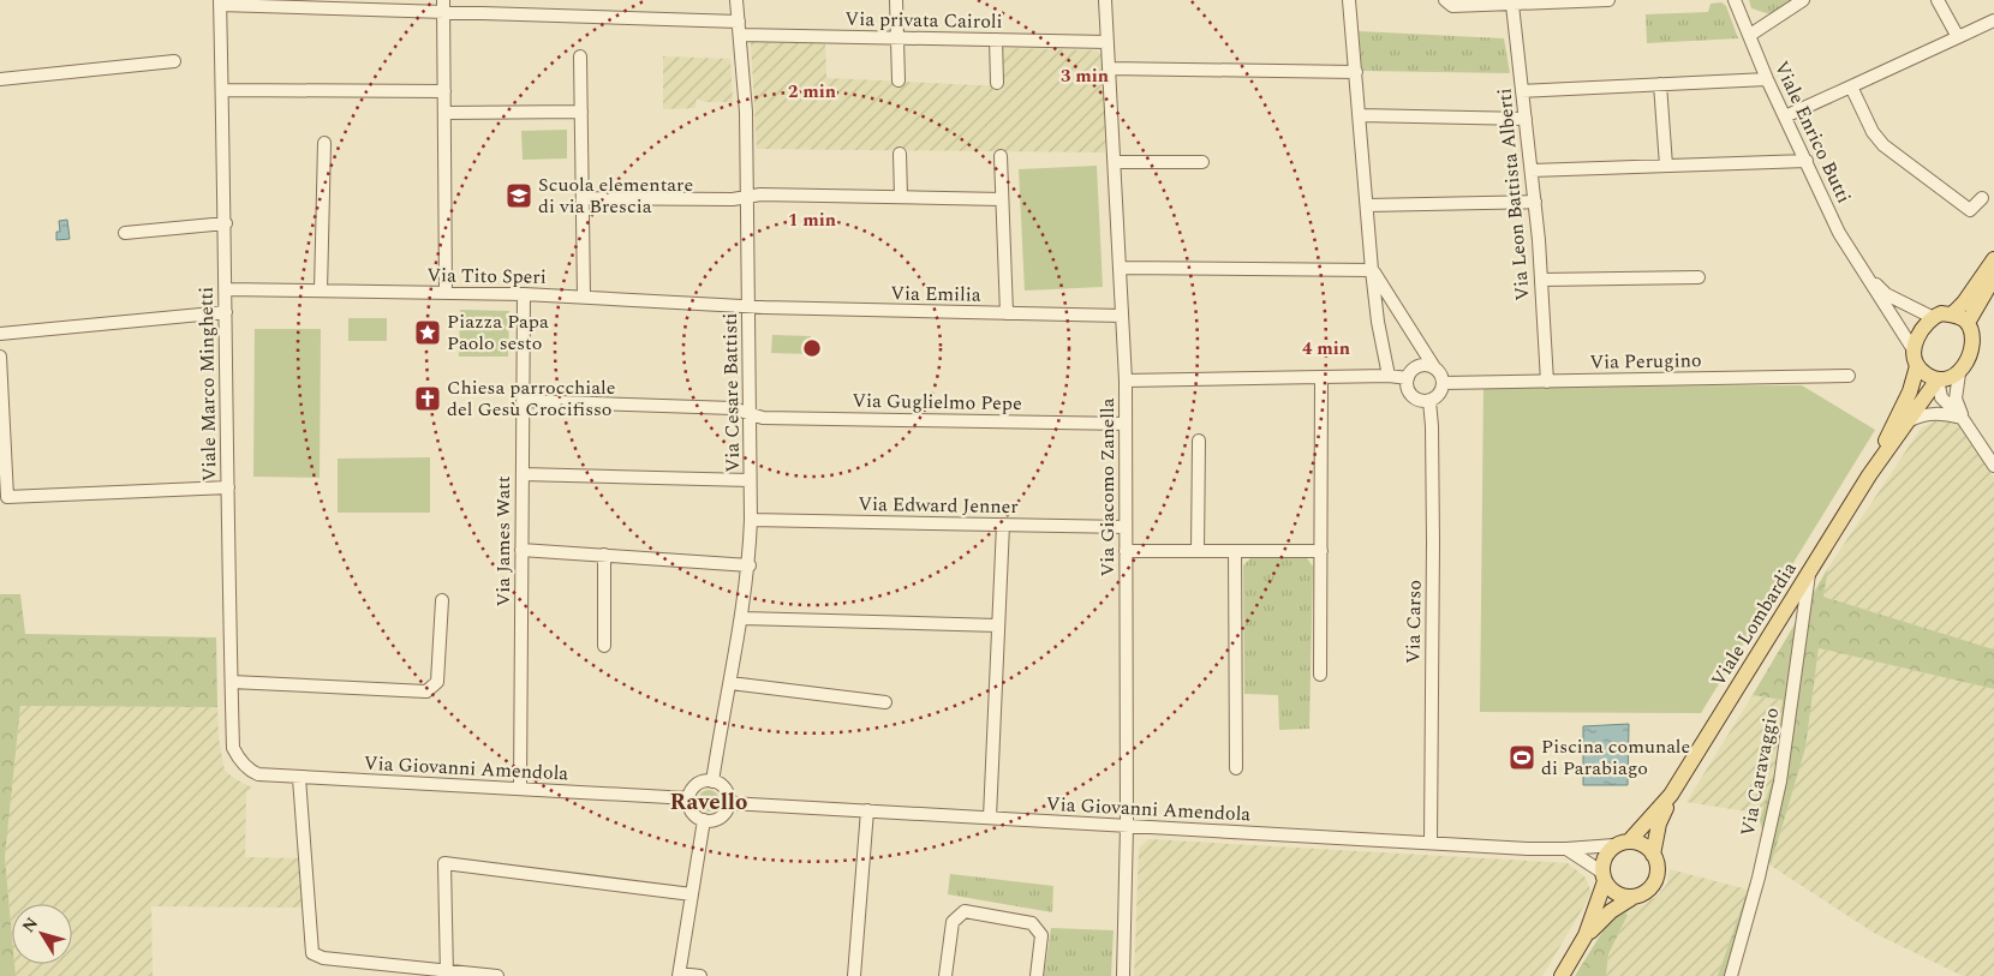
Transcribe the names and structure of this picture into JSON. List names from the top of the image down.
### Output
{
  "streets": {
    "main road": ["Viale Lombardia"],
    "street": [
      "Via privata Cairoli",
      "Viale Enrico Butti",
      "Via Leon Battista Alberti",
      "Via Tito Speri",
      "Via Emilia",
      "Via Perugino",
      "Viale Marco Minghetti",
      "Via Cesare Battisti",
      "Via Guglielmo Pepe",
      "Via Giacomo Zanella",
      "Via Edward Jenner",
      "Via James Watt",
      "Via Carso",
      "Via Giovanni Amendola",
      "Via Caravaggio"
    ]
  },
  "crossings": [
    ["Via privata Cairoli", "Via Cesare Battisti"],
    ["Via privata Cairoli", "Via Giacomo Zanella"],
    ["Viale Enrico Butti", "Viale Lombardia"],
    ["Via Leon Battista Alberti", "Via Perugino"],
    ["Via Tito Speri", "Via Emilia"],
    ["Via Tito Speri", "Viale Marco Minghetti"],
    ["Via Tito Speri", "Via Cesare Battisti"],
    ["Via Tito Speri", "Via James Watt"],
    ["Via Emilia", "Via Cesare Battisti"],
    ["Via Emilia", "Via Giacomo Zanella"],
    ["Via Perugino", "Via Carso"],
    ["Viale Marco Minghetti", "Via Giovanni Amendola"],
    ["Via Cesare Battisti", "Via Guglielmo Pepe"],
    ["Via Cesare Battisti", "Via Edward Jenner"],
    ["Via Cesare Battisti", "Via Giovanni Amendola"],
    ["Via Guglielmo Pepe", "Via Giacomo Zanella"],
    ["Via Guglielmo Pepe", "Via James Watt"],
    ["Via Giacomo Zanella", "Via Edward Jenner"],
    ["Via Giacomo Zanella", "Via Giovanni Amendola"],
    ["Via James Watt", "Via Giovanni Amendola"],
    ["Via Carso", "Via Giovanni Amendola"],
    ["Viale Lombardia", "Via Giovanni Amendola"],
    ["Viale Lombardia", "Via Caravaggio"]
  ],
  "districts": ["Ravello"],
  "places": {
    "school or university": ["Scuola elementare di via Brescia"],
    "place": ["Piazza Papa Paolo sesto"],
    "church": ["Chiesa parrocchiale del Gesù Crocifisso"],
    "sports": ["Piscina comunale di Parabiago"]
  },
  "north": "top left",
  "rings": [
    "3 min",
    "2 min",
    "1 min",
    "4 min"
  ]
}
